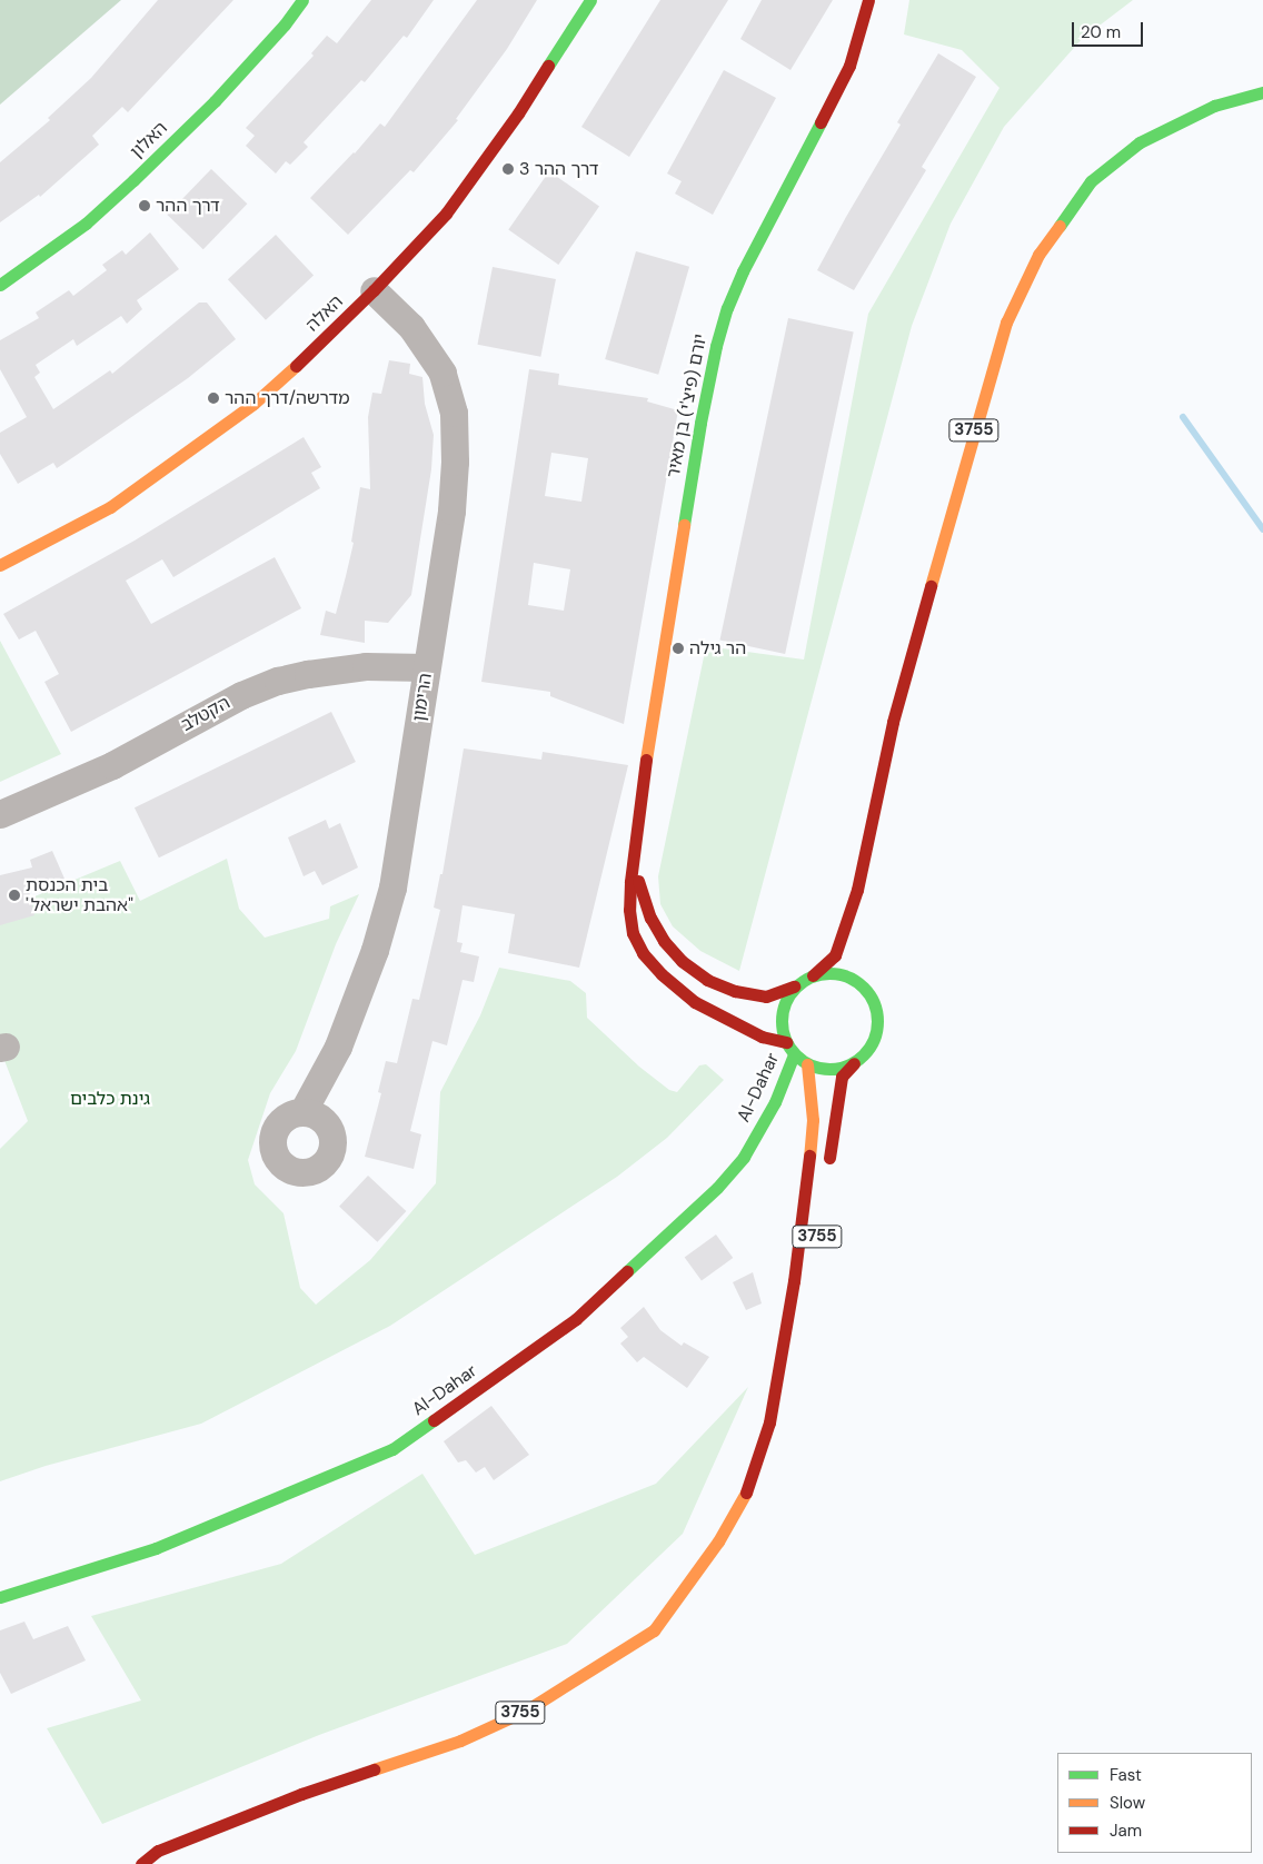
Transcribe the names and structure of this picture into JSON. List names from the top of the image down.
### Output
{
  "streets": {
    "street": [
      "האלון",
      "האלה",
      "יורם (פיצ'י) בן מאיר",
      "3755",
      "הרימון",
      "הקטלב",
      "Al-Dahar"
    ]
  },
  "crossings": [
    ["האלה", "הרימון"],
    ["יורם (פיצ'י) בן מאיר", "3755"],
    ["יורם (פיצ'י) בן מאיר", "Al-Dahar"],
    ["3755", "Al-Dahar"],
    ["הרימון", "הקטלב"]
  ],
  "parks": ["גינת כלבים"],
  "places": [
    "דרך ההר 3",
    "דרך ההר",
    "מדרשה/דרך ההר",
    "הר גילה",
    "בית הכנסת \"אהבת ישראל\""
  ],
  "legend": ["Fast", "Slow", "Jam"],
  "scale_bar": "20 m"
}
